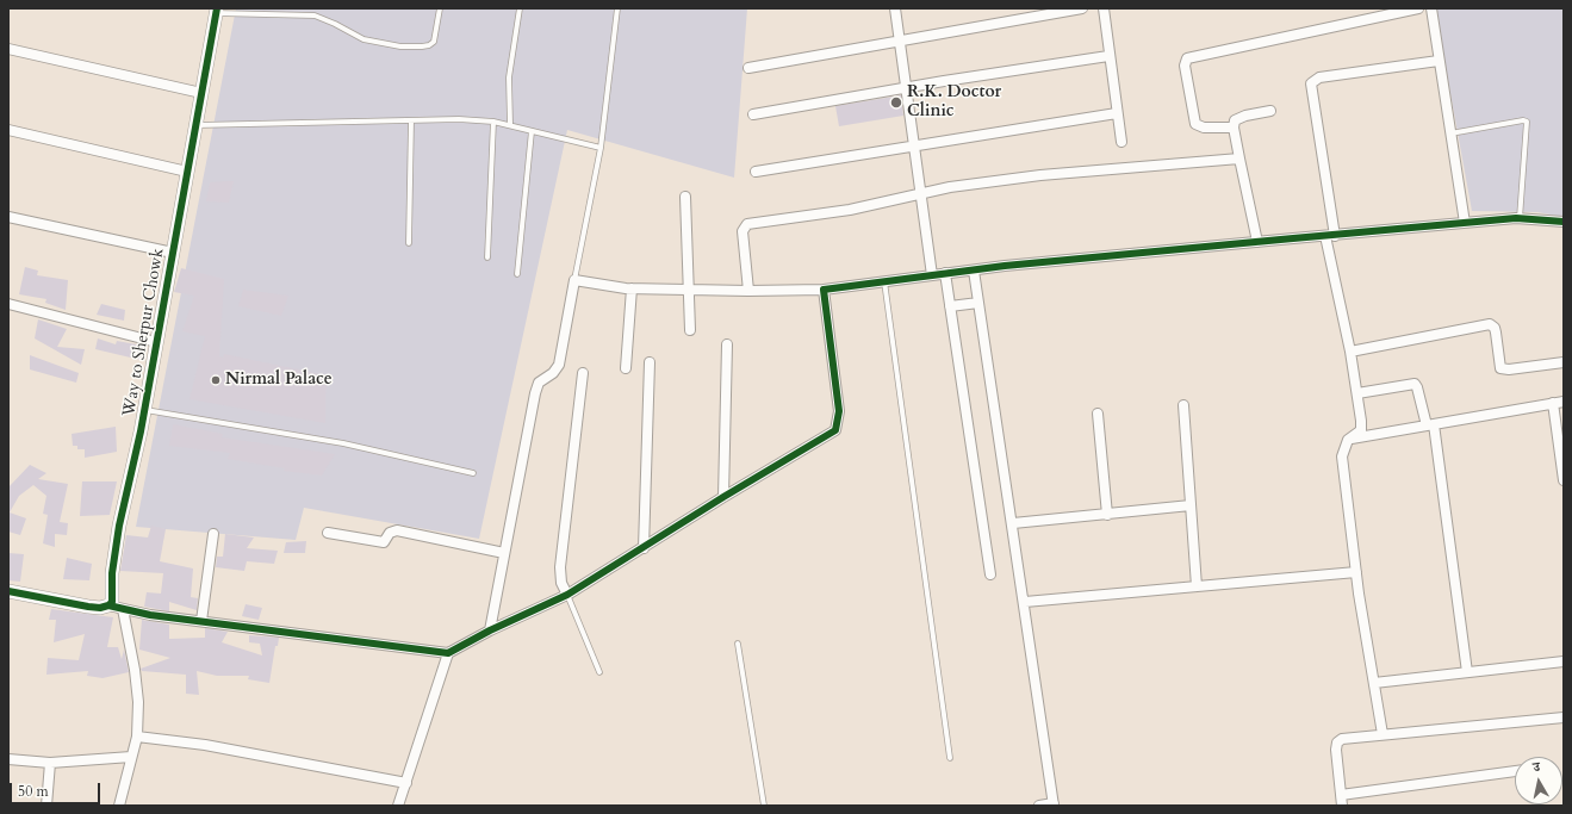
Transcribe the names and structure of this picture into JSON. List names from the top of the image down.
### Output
{
  "streets": {
    "street": ["Way to Sherpur Chowk"]
  },
  "places": ["R.K. Doctor Clinic", "Nirmal Palace"],
  "scale_bar": "50 m",
  "north": "top"
}
